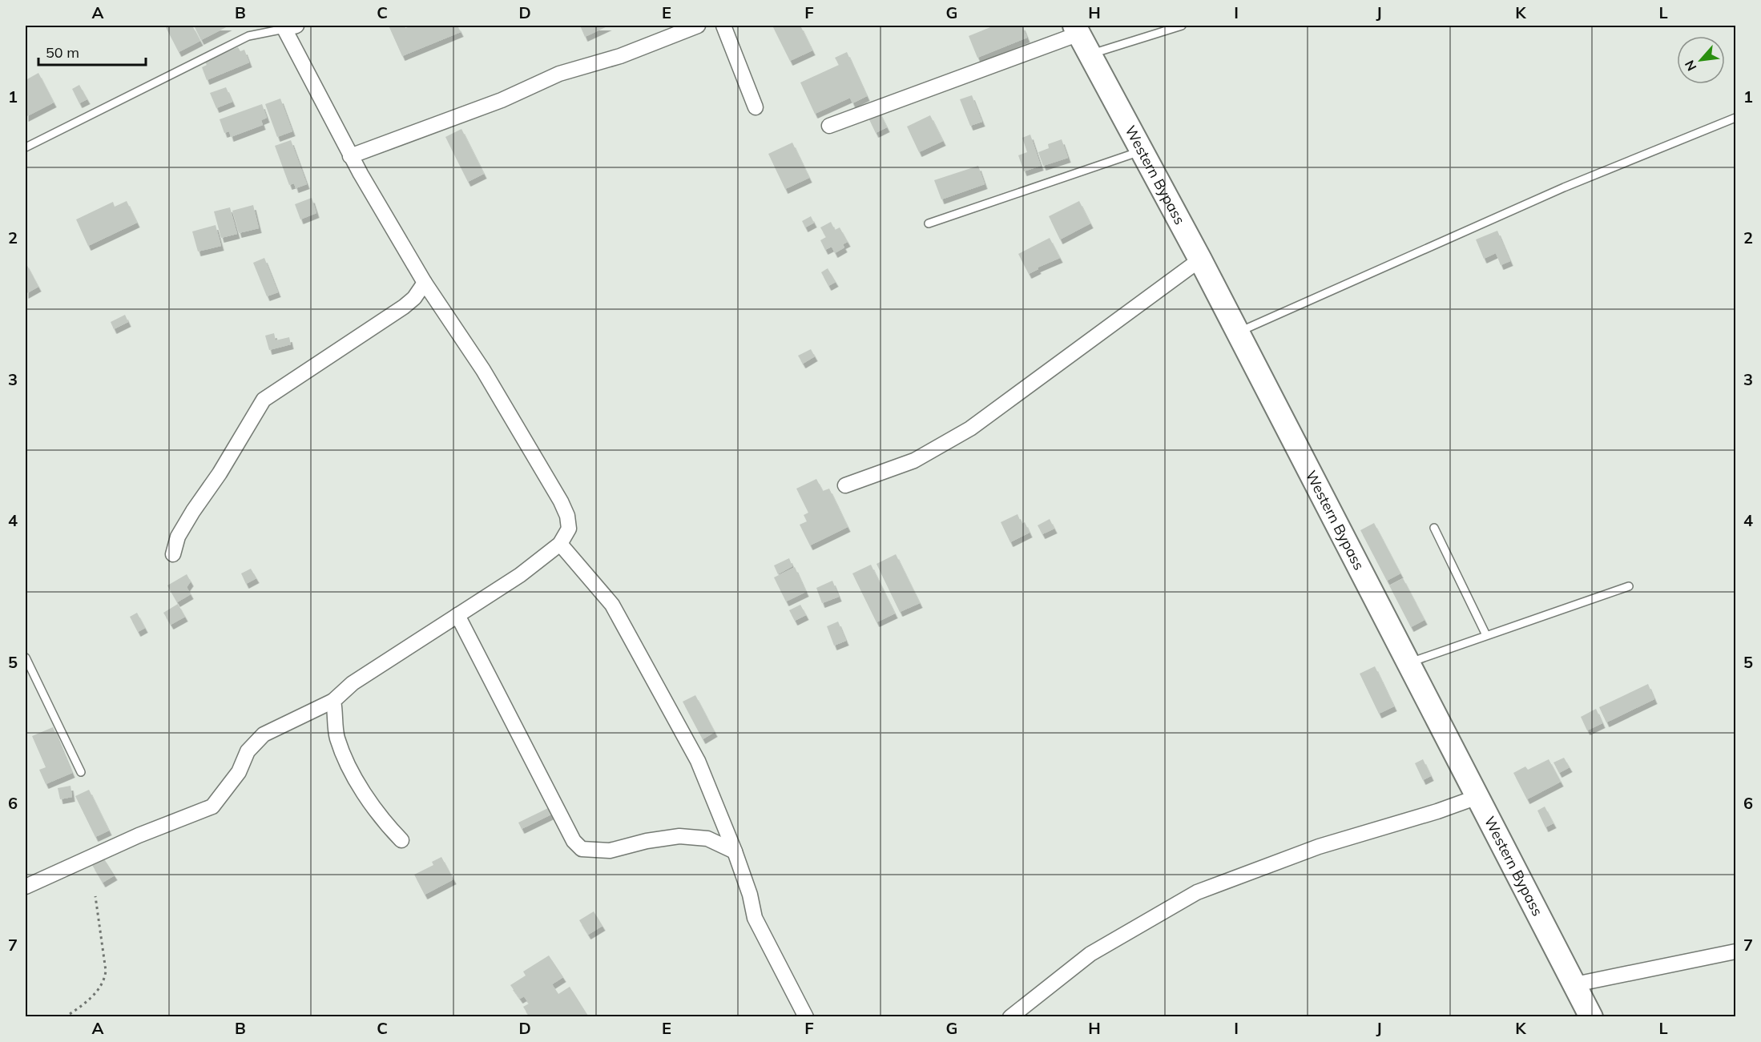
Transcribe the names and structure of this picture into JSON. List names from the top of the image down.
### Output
{
  "streets": {
    "main road": ["Western Bypass"]
  },
  "scale_bar": "50 m",
  "north": "bottom left",
  "grid": {
    "columns": [
      "A",
      "B",
      "C",
      "D",
      "E",
      "F",
      "G",
      "H",
      "I",
      "J",
      "K",
      "L"
    ],
    "rows": [
      "1",
      "2",
      "3",
      "4",
      "5",
      "6",
      "7"
    ]
  }
}
